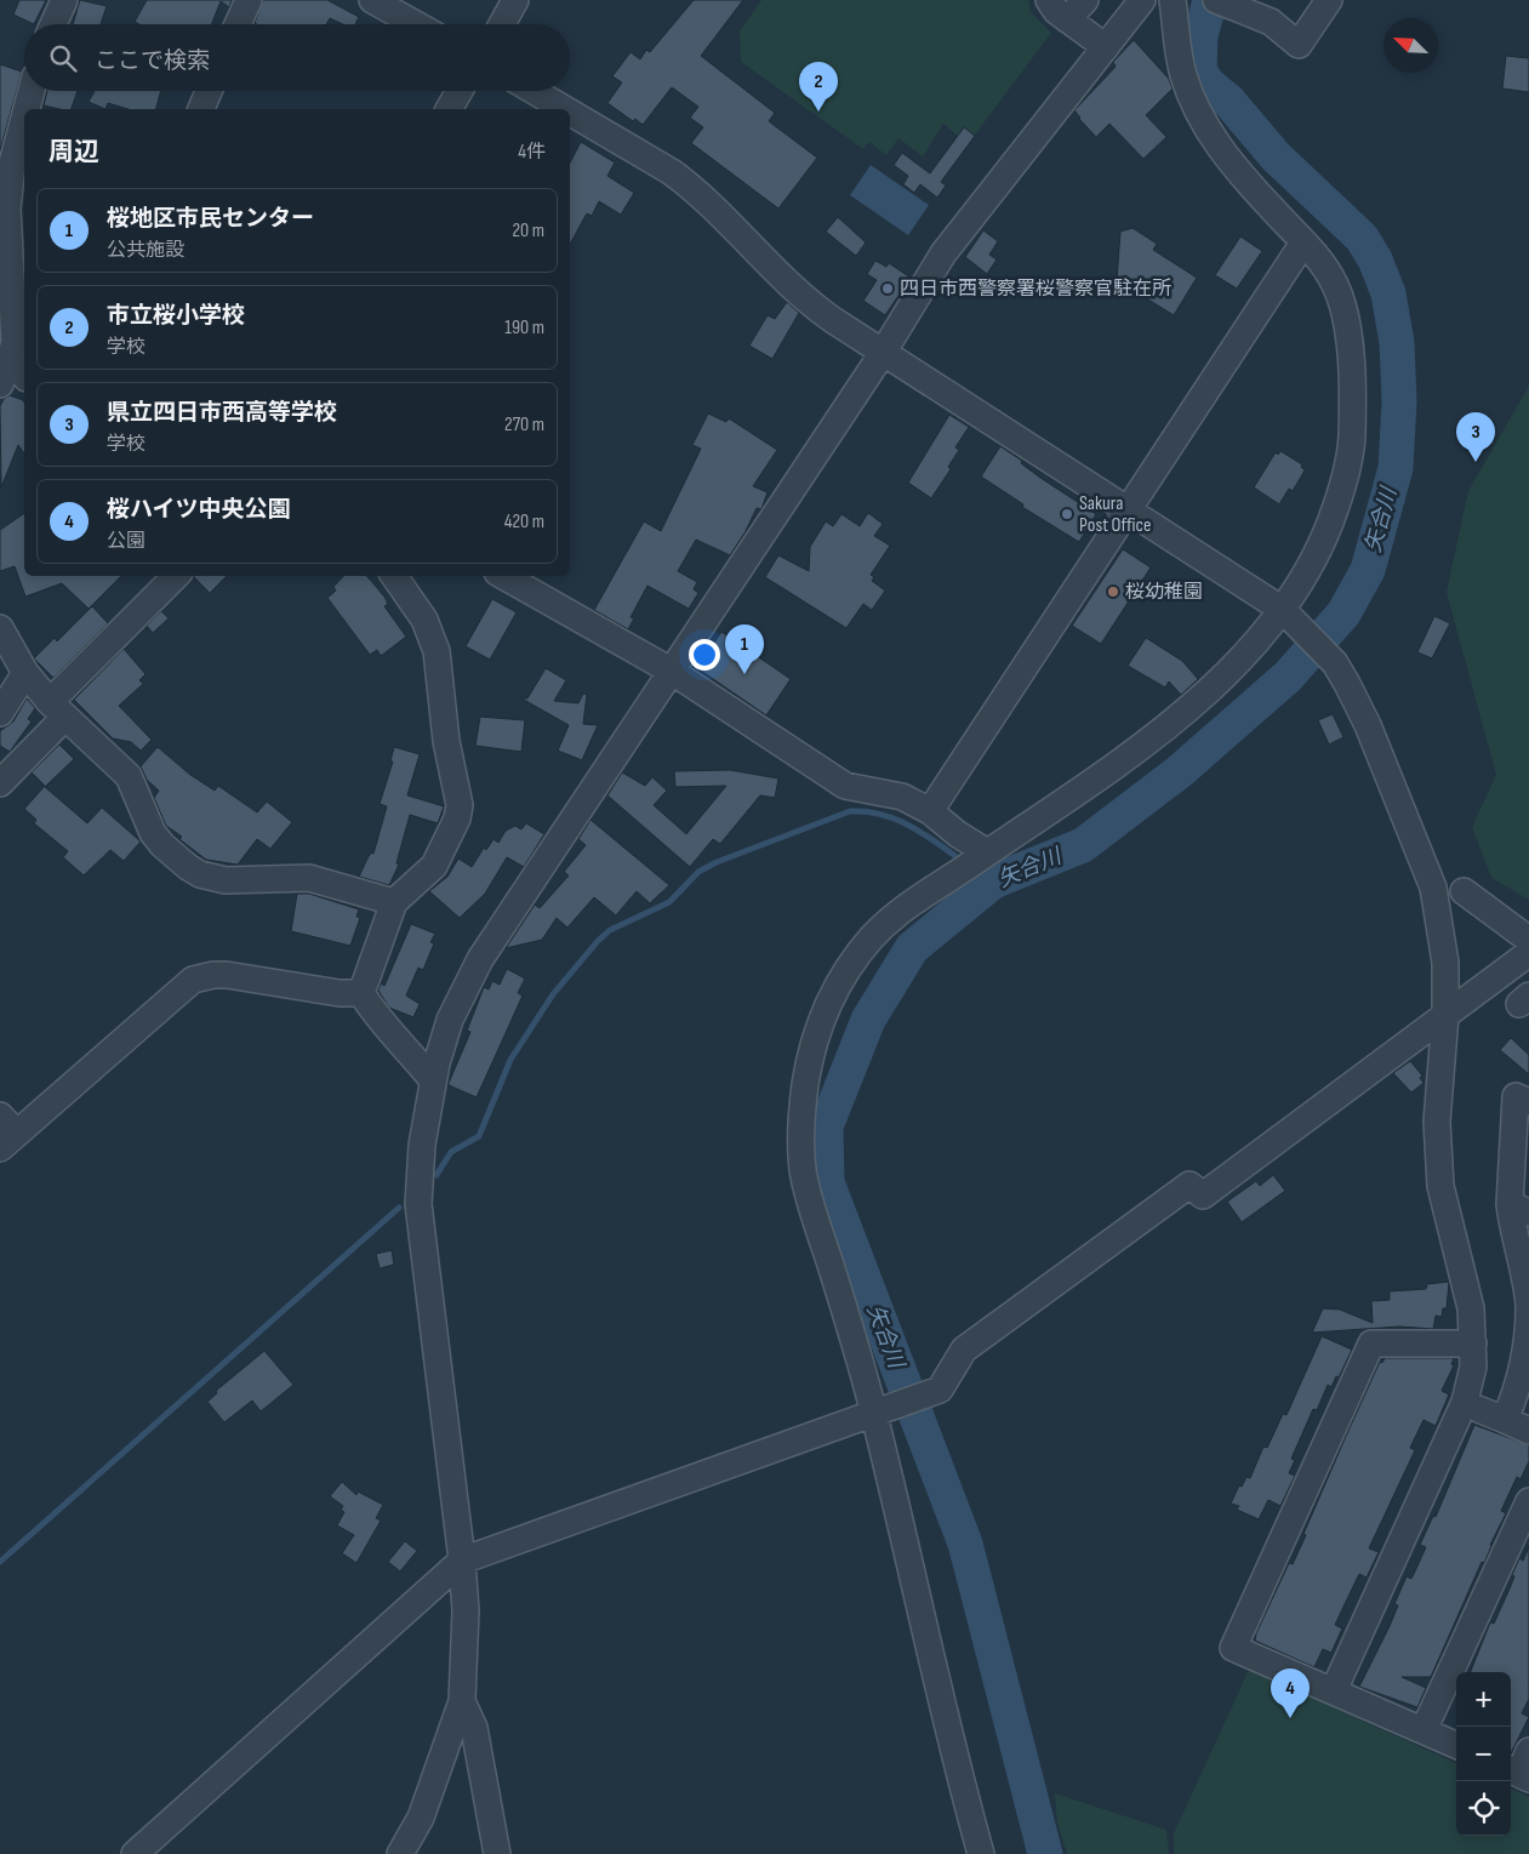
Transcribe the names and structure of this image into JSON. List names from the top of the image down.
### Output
{
  "water": ["矢合川"],
  "places": ["四日市西警察署桜警察官駐在所", "Sakura Post Office", "桜幼稚園"],
  "north": "top left",
  "page": {
    "search": "ここで検索",
    "pins": [
      "2",
      "3",
      "1",
      "4"
    ],
    "heading": ["周辺", "4件"],
    "list": [
      {
        "mark": "1",
        "name": "桜地区市民センター",
        "note": "公共施設",
        "value": "20 m"
      },
      {
        "mark": "2",
        "name": "市立桜小学校",
        "note": "学校",
        "value": "190 m"
      },
      {
        "mark": "3",
        "name": "県立四日市西高等学校",
        "note": "学校",
        "value": "270 m"
      },
      {
        "mark": "4",
        "name": "桜ハイツ中央公園",
        "note": "公園",
        "value": "420 m"
      }
    ],
    "map_buttons": ["+", "−"]
  }
}
